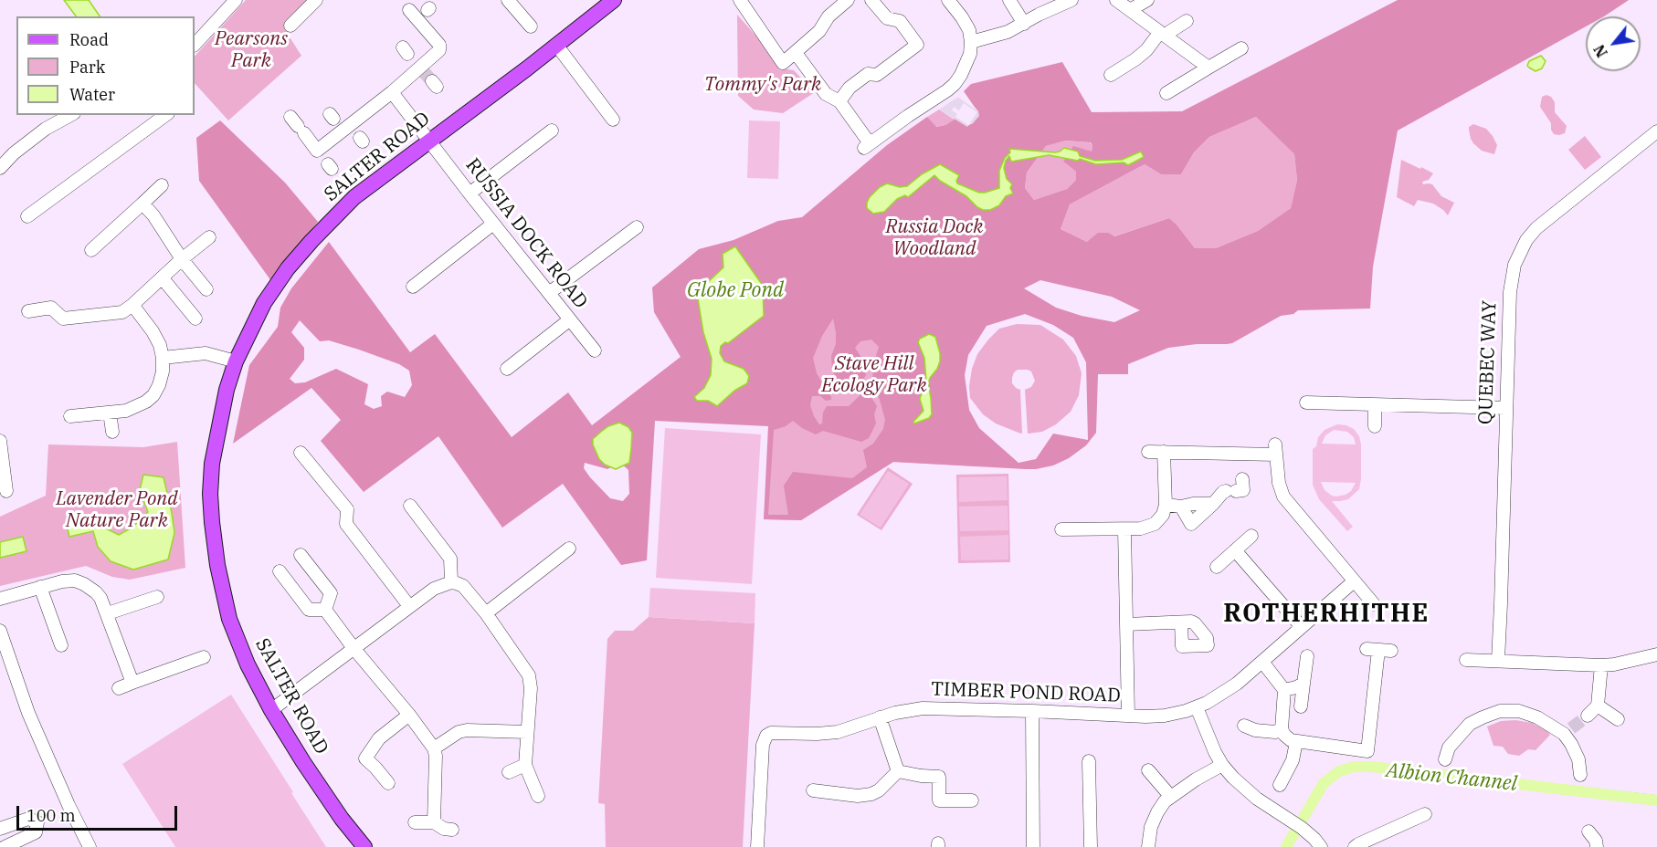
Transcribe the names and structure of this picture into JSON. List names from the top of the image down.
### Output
{
  "streets": {
    "main road": ["SALTER ROAD"],
    "street": ["RUSSIA DOCK ROAD", "QUEBEC WAY", "TIMBER POND ROAD"]
  },
  "crossings": [
    ["SALTER ROAD", "RUSSIA DOCK ROAD"]
  ],
  "districts": ["ROTHERHITHE"],
  "water": ["Globe Pond", "Albion Channel"],
  "parks": [
    "Pearsons Park",
    "Tommy's Park",
    "Russia Dock Woodland",
    "Stave Hill Ecology Park",
    "Lavender Pond Nature Park"
  ],
  "legend": ["Road", "Park", "Water"],
  "scale_bar": "100 m",
  "north": "bottom left"
}
